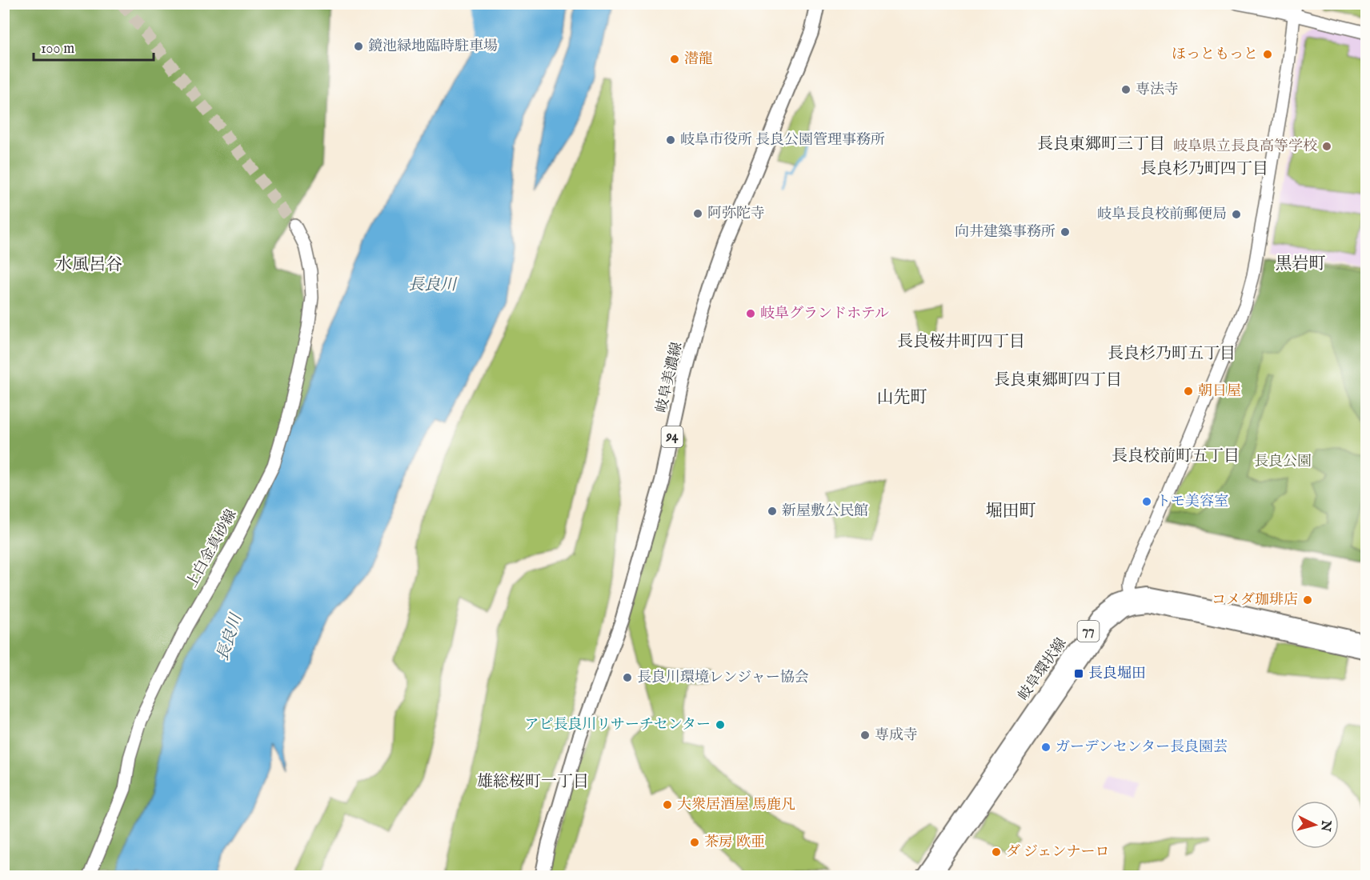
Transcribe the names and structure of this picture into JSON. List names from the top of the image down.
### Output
{
  "streets": {
    "main road": [
      "岐阜美濃線",
      "94",
      "77",
      "岐阜環状線"
    ],
    "street": ["上白金真砂線"]
  },
  "districts": [
    "長良東郷町三丁目",
    "長良杉乃町四丁目",
    "黒岩町",
    "水風呂谷",
    "長良桜井町四丁目",
    "長良杉乃町五丁目",
    "長良東郷町四丁目",
    "山先町",
    "長良校前町五丁目",
    "堀田町",
    "雄総桜町一丁目"
  ],
  "water": ["長良川"],
  "parks": ["長良公園"],
  "places": {
    "other": [
      "鏡池緑地臨時駐車場",
      "ほっともっと",
      "潜龍",
      "専法寺",
      "岐阜市役所 長良公園管理事務所",
      "岐阜県立長良高等学校",
      "阿弥陀寺",
      "岐阜長良校前郵便局",
      "向井建築事務所",
      "岐阜グランドホテル",
      "朝日屋",
      "トモ美容室",
      "新屋敷公民館",
      "コメダ珈琲店",
      "長良川環境レンジャー協会",
      "アピ長良川リサーチセンター",
      "専成寺",
      "ガーデンセンター長良園芸",
      "大衆居酒屋 馬鹿凡",
      "茶房 欧亜",
      "ダ ジェンナーロ"
    ],
    "transit": ["長良堀田"]
  },
  "scale_bar": "100 m",
  "north": "right"
}
